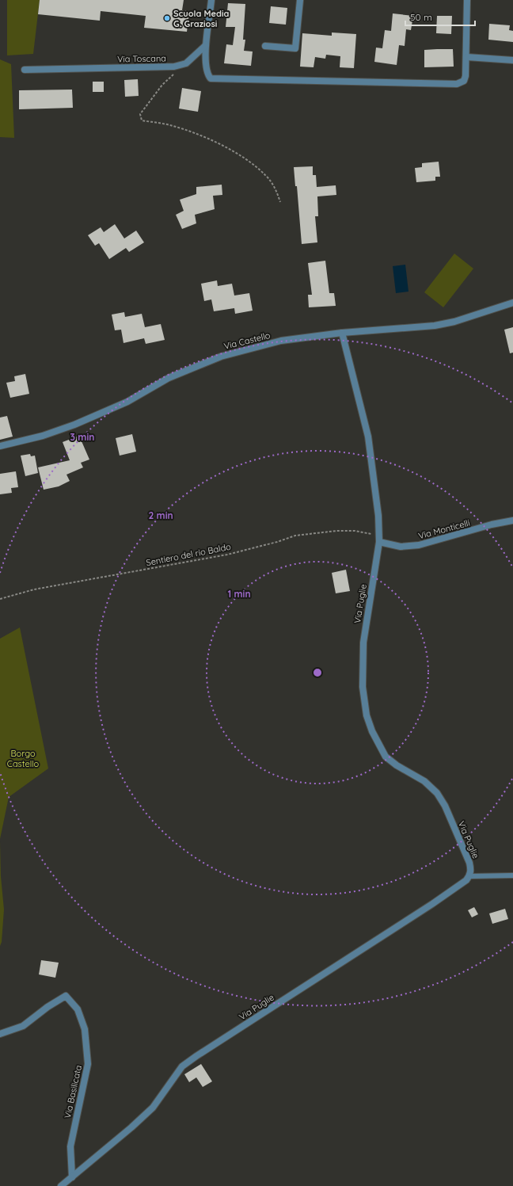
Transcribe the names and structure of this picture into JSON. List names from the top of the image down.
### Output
{
  "streets": {
    "street": [
      "Via Toscana",
      "Via Castello",
      "Via Monticelli",
      "Via Puglie",
      "Via Basilicata"
    ],
    "path": ["Sentiero del rio Baldo"]
  },
  "crossings": [
    ["Via Castello", "Via Puglie"],
    ["Via Monticelli", "Via Puglie"],
    ["Sentiero del rio Baldo", "Via Puglie"],
    ["Via Puglie", "Via Basilicata"]
  ],
  "parks": ["Borgo Castello"],
  "places": ["Scuola Media G. Graziosi"],
  "scale_bar": "50 m",
  "rings": ["3 min", "2 min", "1 min"]
}
